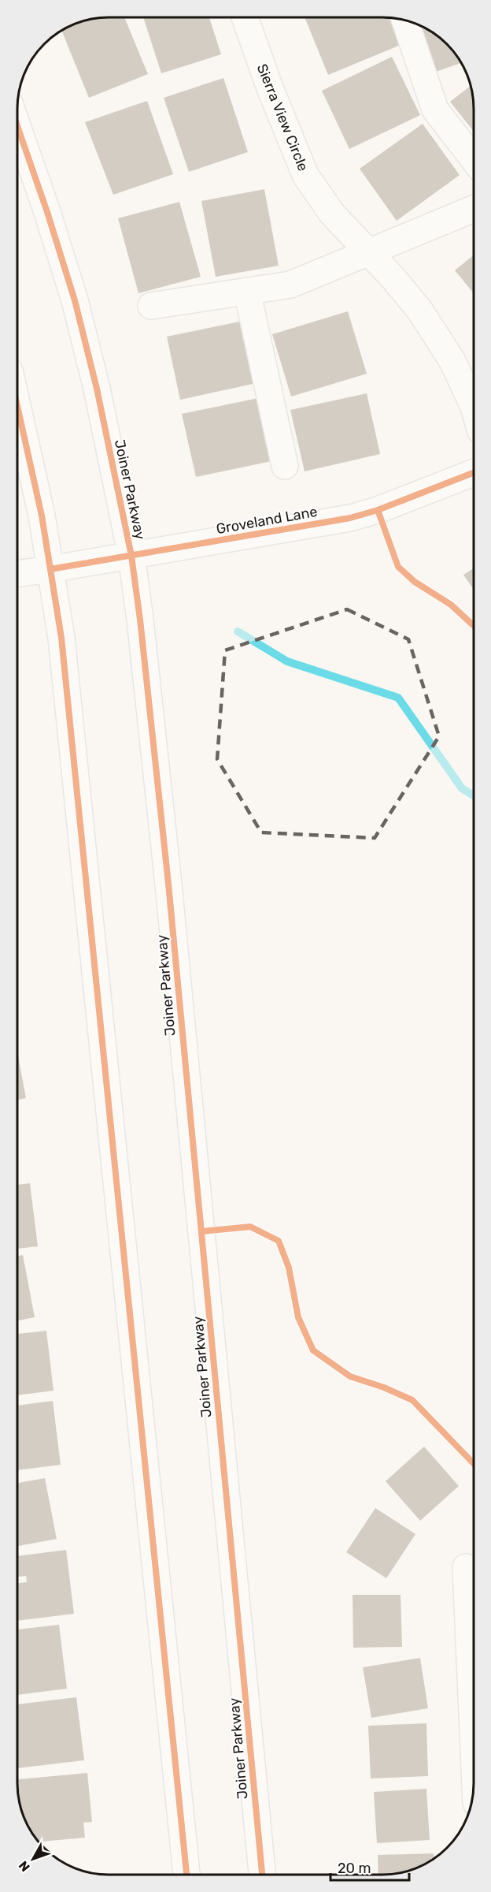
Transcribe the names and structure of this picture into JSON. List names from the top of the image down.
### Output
{
  "streets": {
    "main road": ["Sierra View Circle", "Joiner Parkway", "Groveland Lane"]
  },
  "crossings": [
    ["Joiner Parkway", "Groveland Lane"]
  ],
  "scale_bar": "20 m",
  "north": "bottom left"
}
